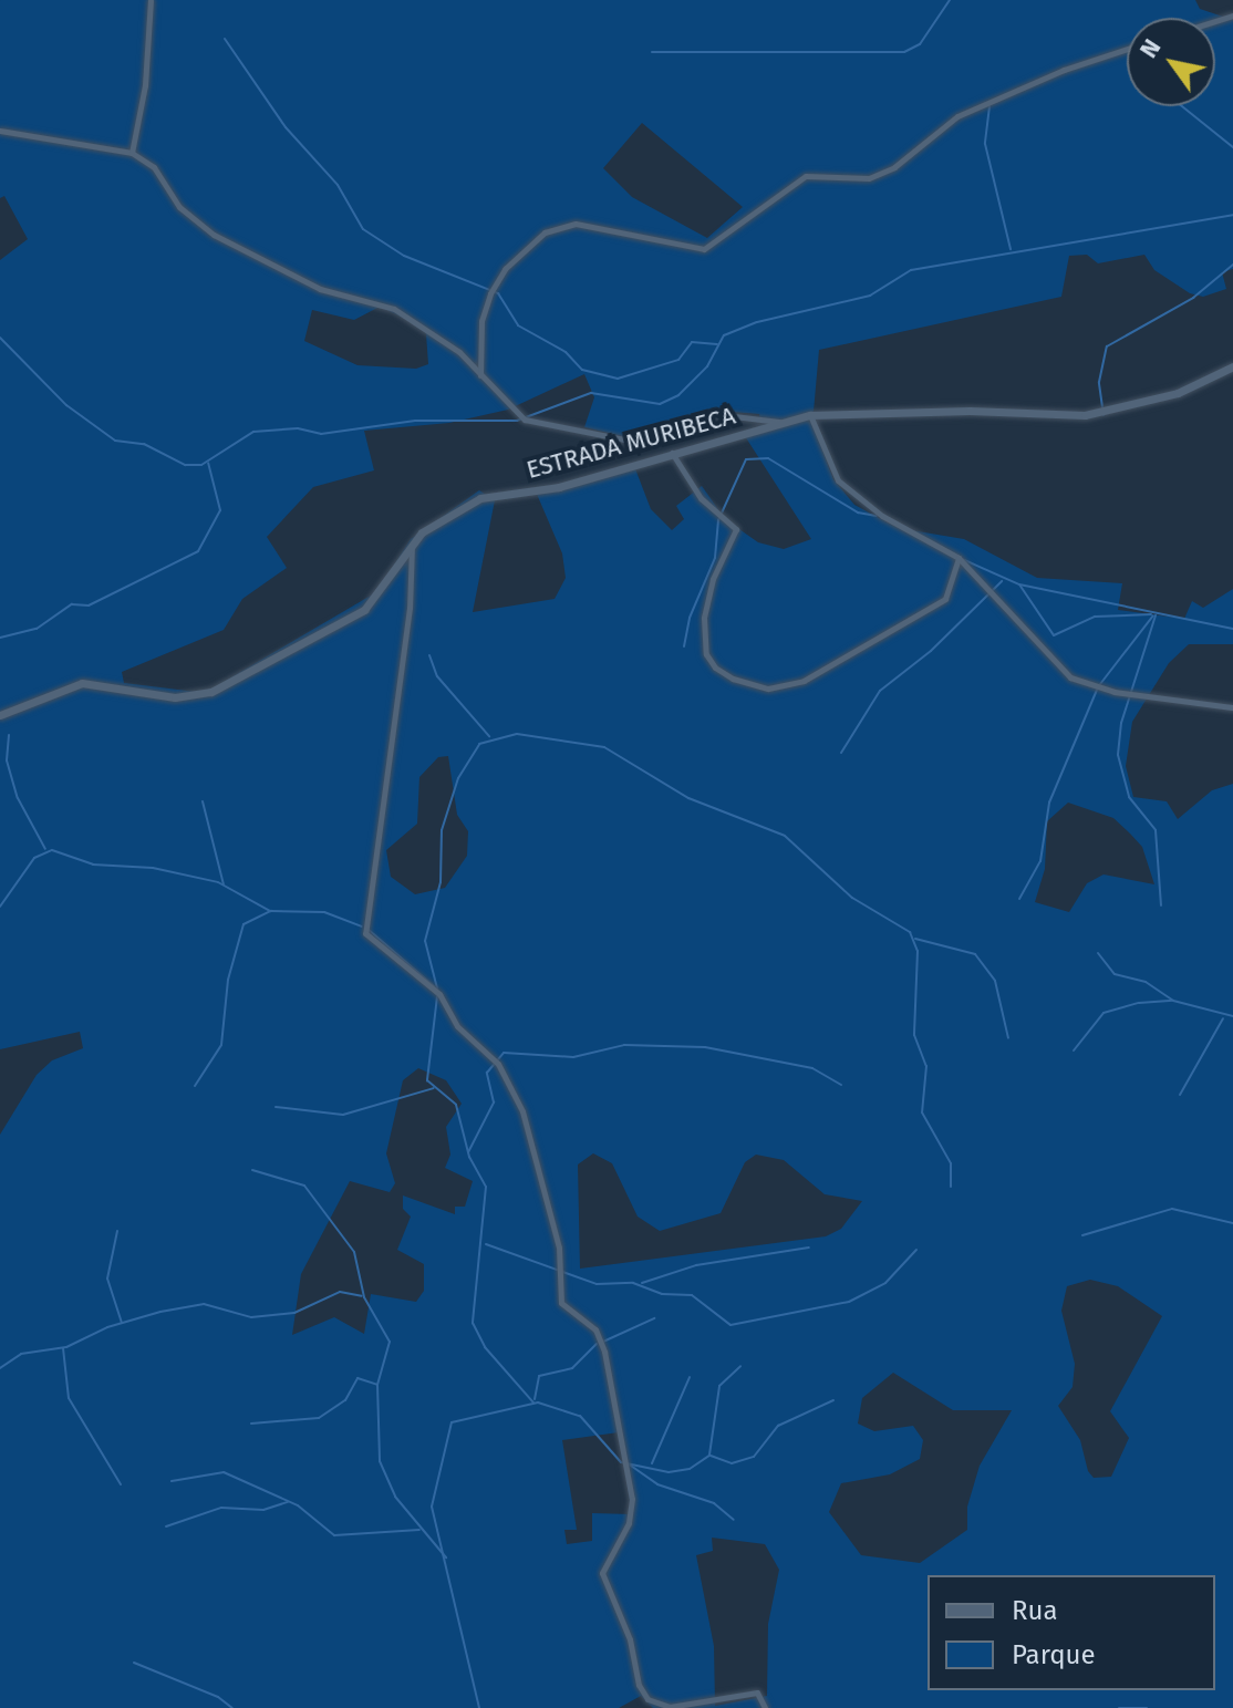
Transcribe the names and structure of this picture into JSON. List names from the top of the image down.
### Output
{
  "streets": {
    "street": ["ESTRADA MURIBECA"]
  },
  "legend": ["Rua", "Parque"],
  "north": "top left"
}
